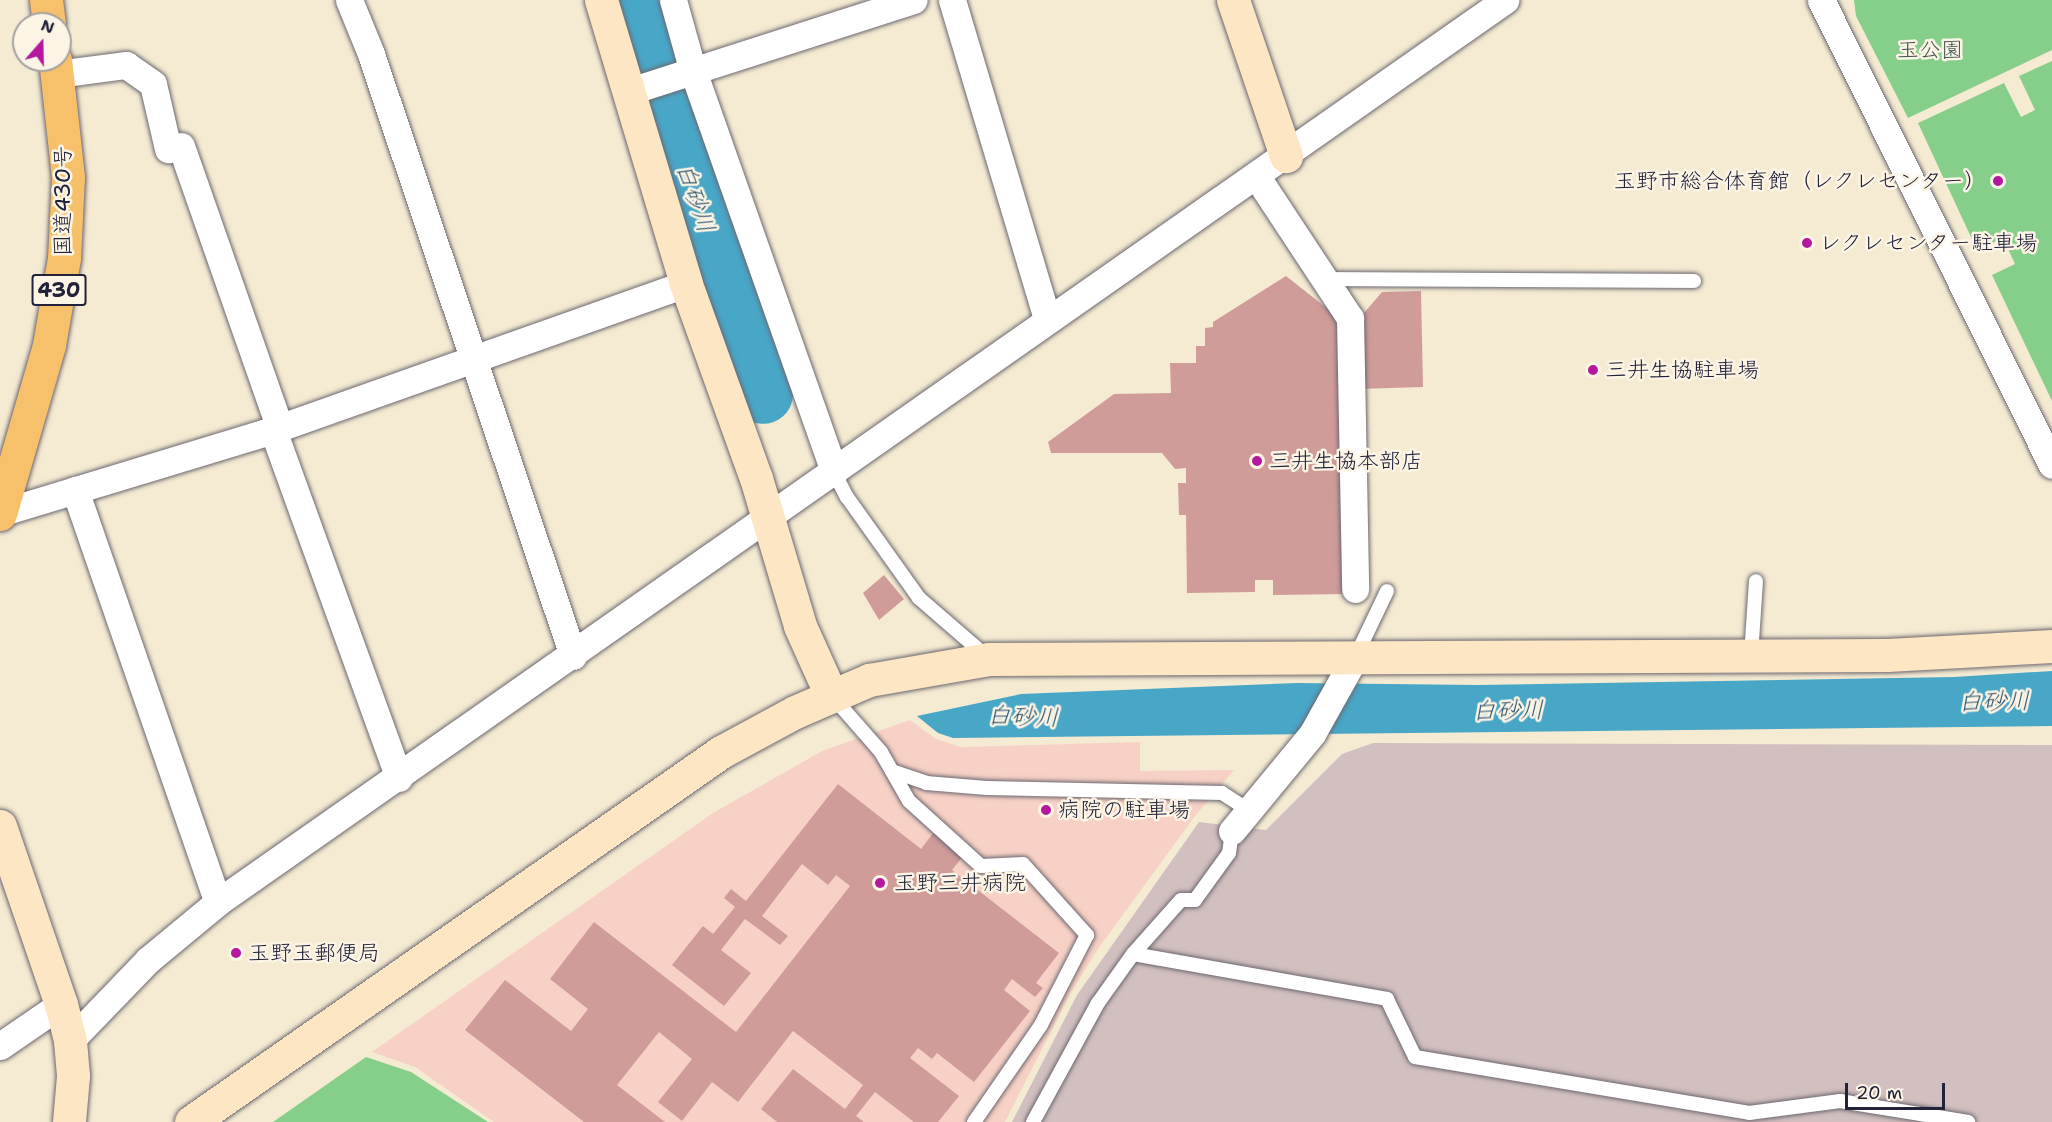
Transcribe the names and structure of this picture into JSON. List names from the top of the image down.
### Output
{
  "streets": {
    "highway": ["国道430号", "430"]
  },
  "water": ["白砂川"],
  "parks": ["玉公園"],
  "places": [
    "玉野市総合体育館（レクレセンター）",
    "レクレセンター駐車場",
    "三井生協駐車場",
    "三井生協本部店",
    "病院の駐車場",
    "玉野三井病院",
    "玉野玉郵便局"
  ],
  "scale_bar": "20 m",
  "north": "top"
}
